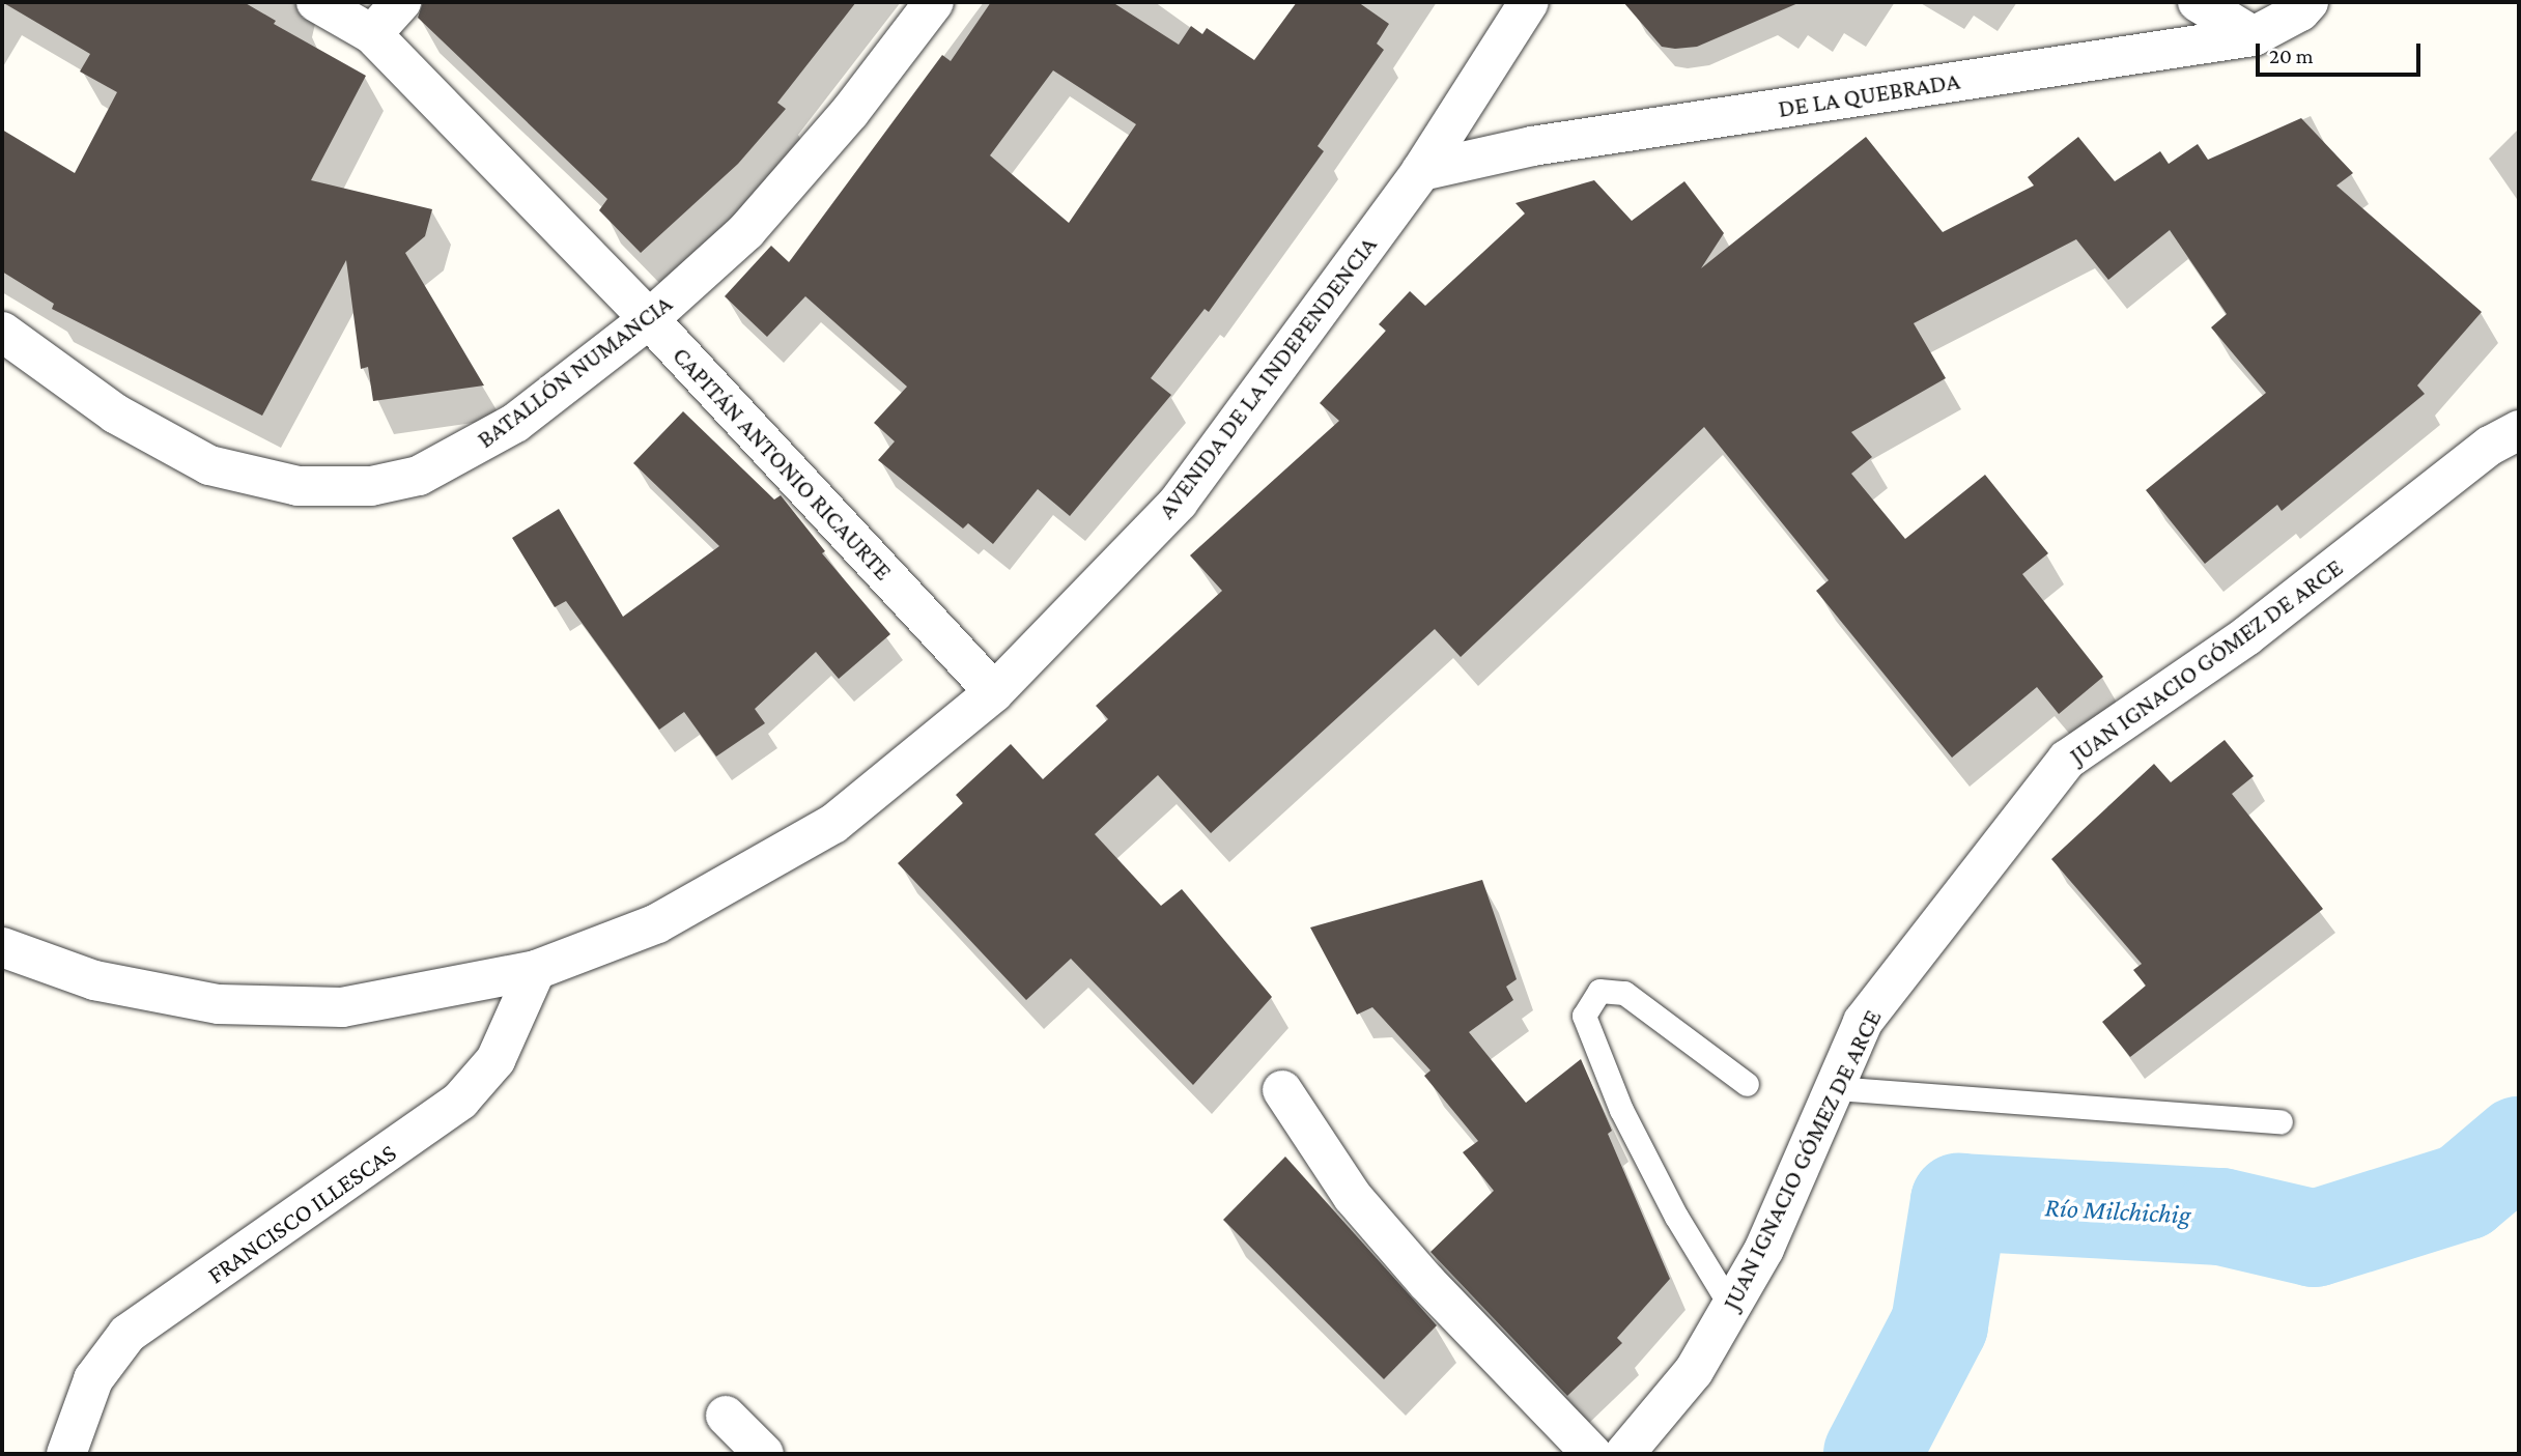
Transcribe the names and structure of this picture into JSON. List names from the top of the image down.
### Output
{
  "streets": {
    "street": [
      "DE LA QUEBRADA",
      "BATALLÓN NUMANCIA",
      "AVENIDA DE LA INDEPENDENCIA",
      "CAPITÁN ANTONIO RICAURTE",
      "JUAN IGNACIO GÓMEZ DE ARCE",
      "FRANCISCO ILLESCAS"
    ]
  },
  "crossings": [
    ["DE LA QUEBRADA", "AVENIDA DE LA INDEPENDENCIA"],
    ["BATALLÓN NUMANCIA", "CAPITÁN ANTONIO RICAURTE"],
    ["AVENIDA DE LA INDEPENDENCIA", "CAPITÁN ANTONIO RICAURTE"],
    ["AVENIDA DE LA INDEPENDENCIA", "FRANCISCO ILLESCAS"]
  ],
  "water": ["Río Milchichig"],
  "scale_bar": "20 m"
}
